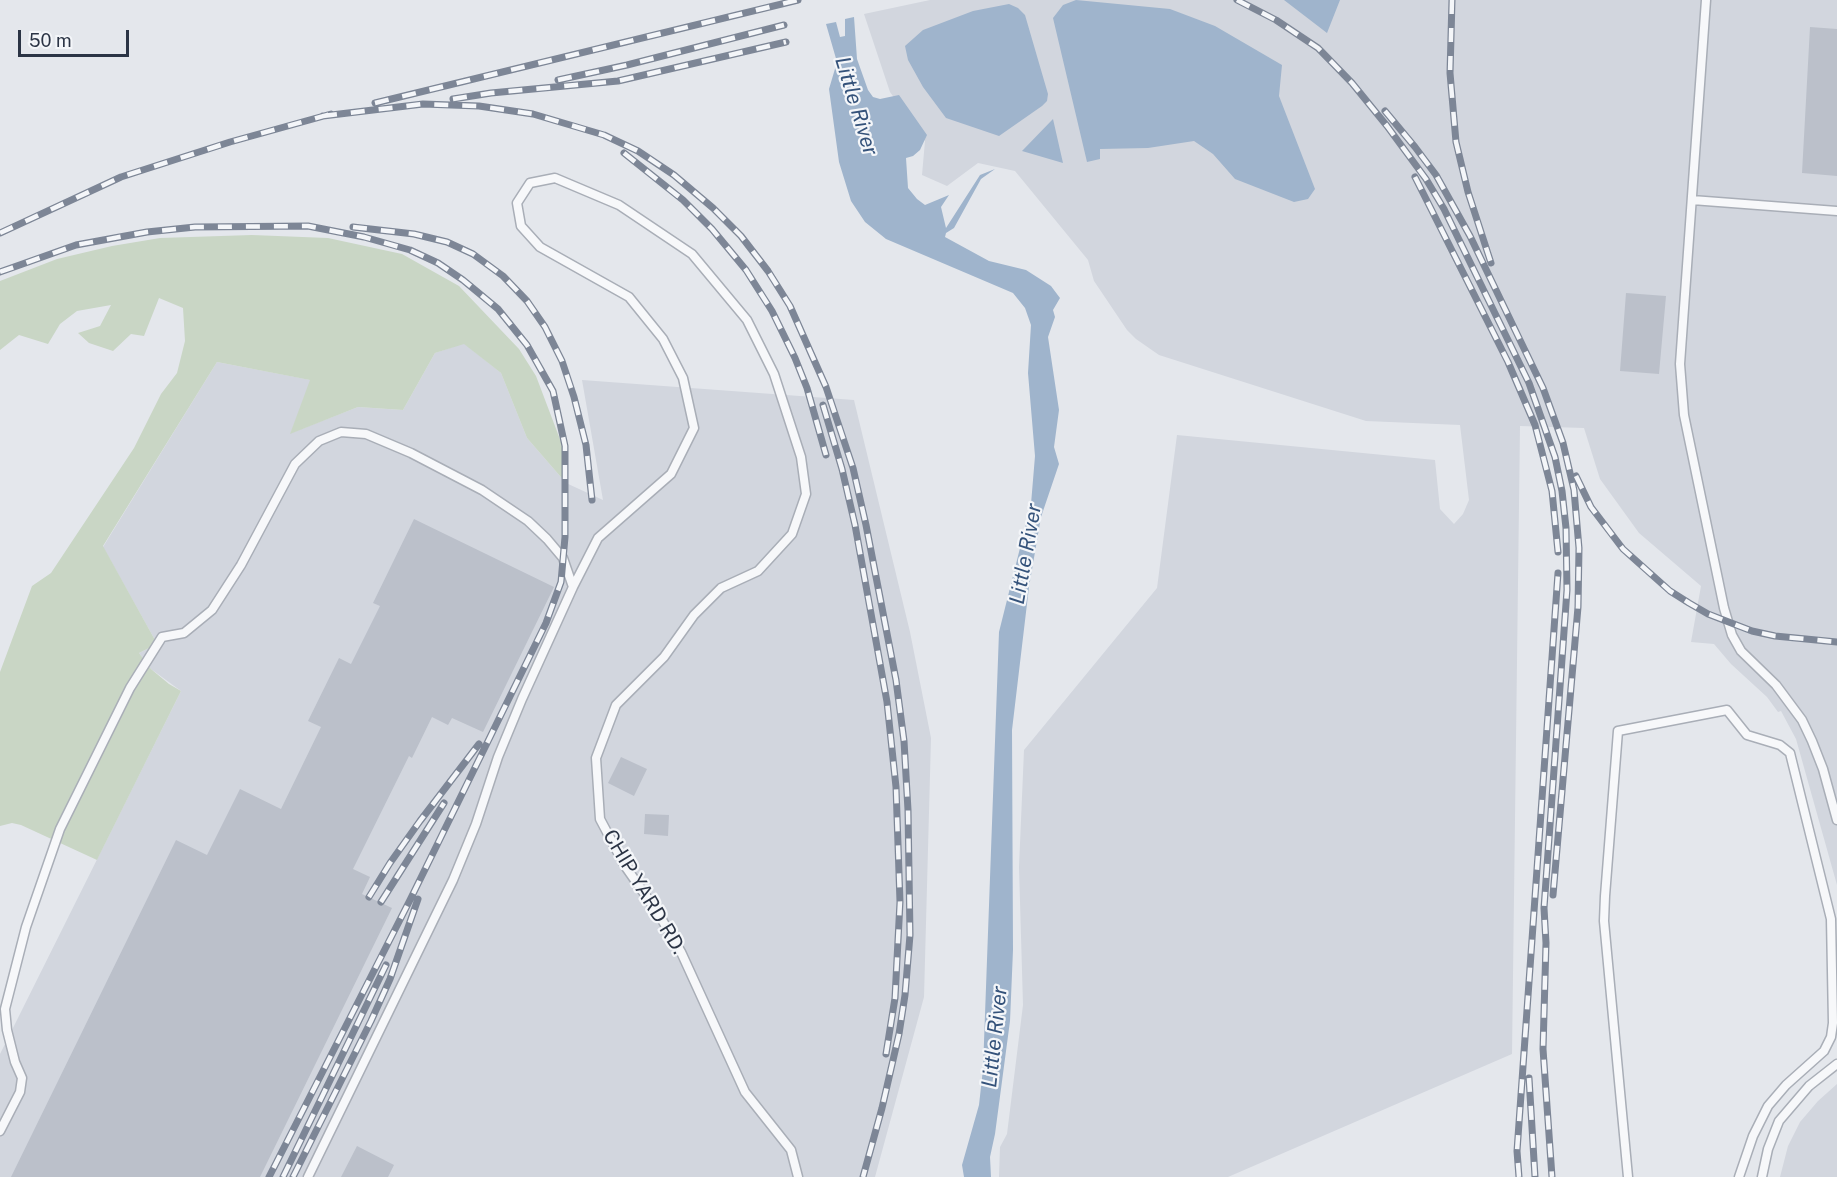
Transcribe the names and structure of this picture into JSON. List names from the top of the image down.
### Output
{
  "streets": {
    "lane": ["CHIP YARD RD."]
  },
  "water": ["Little River"],
  "scale_bar": "50 m"
}
